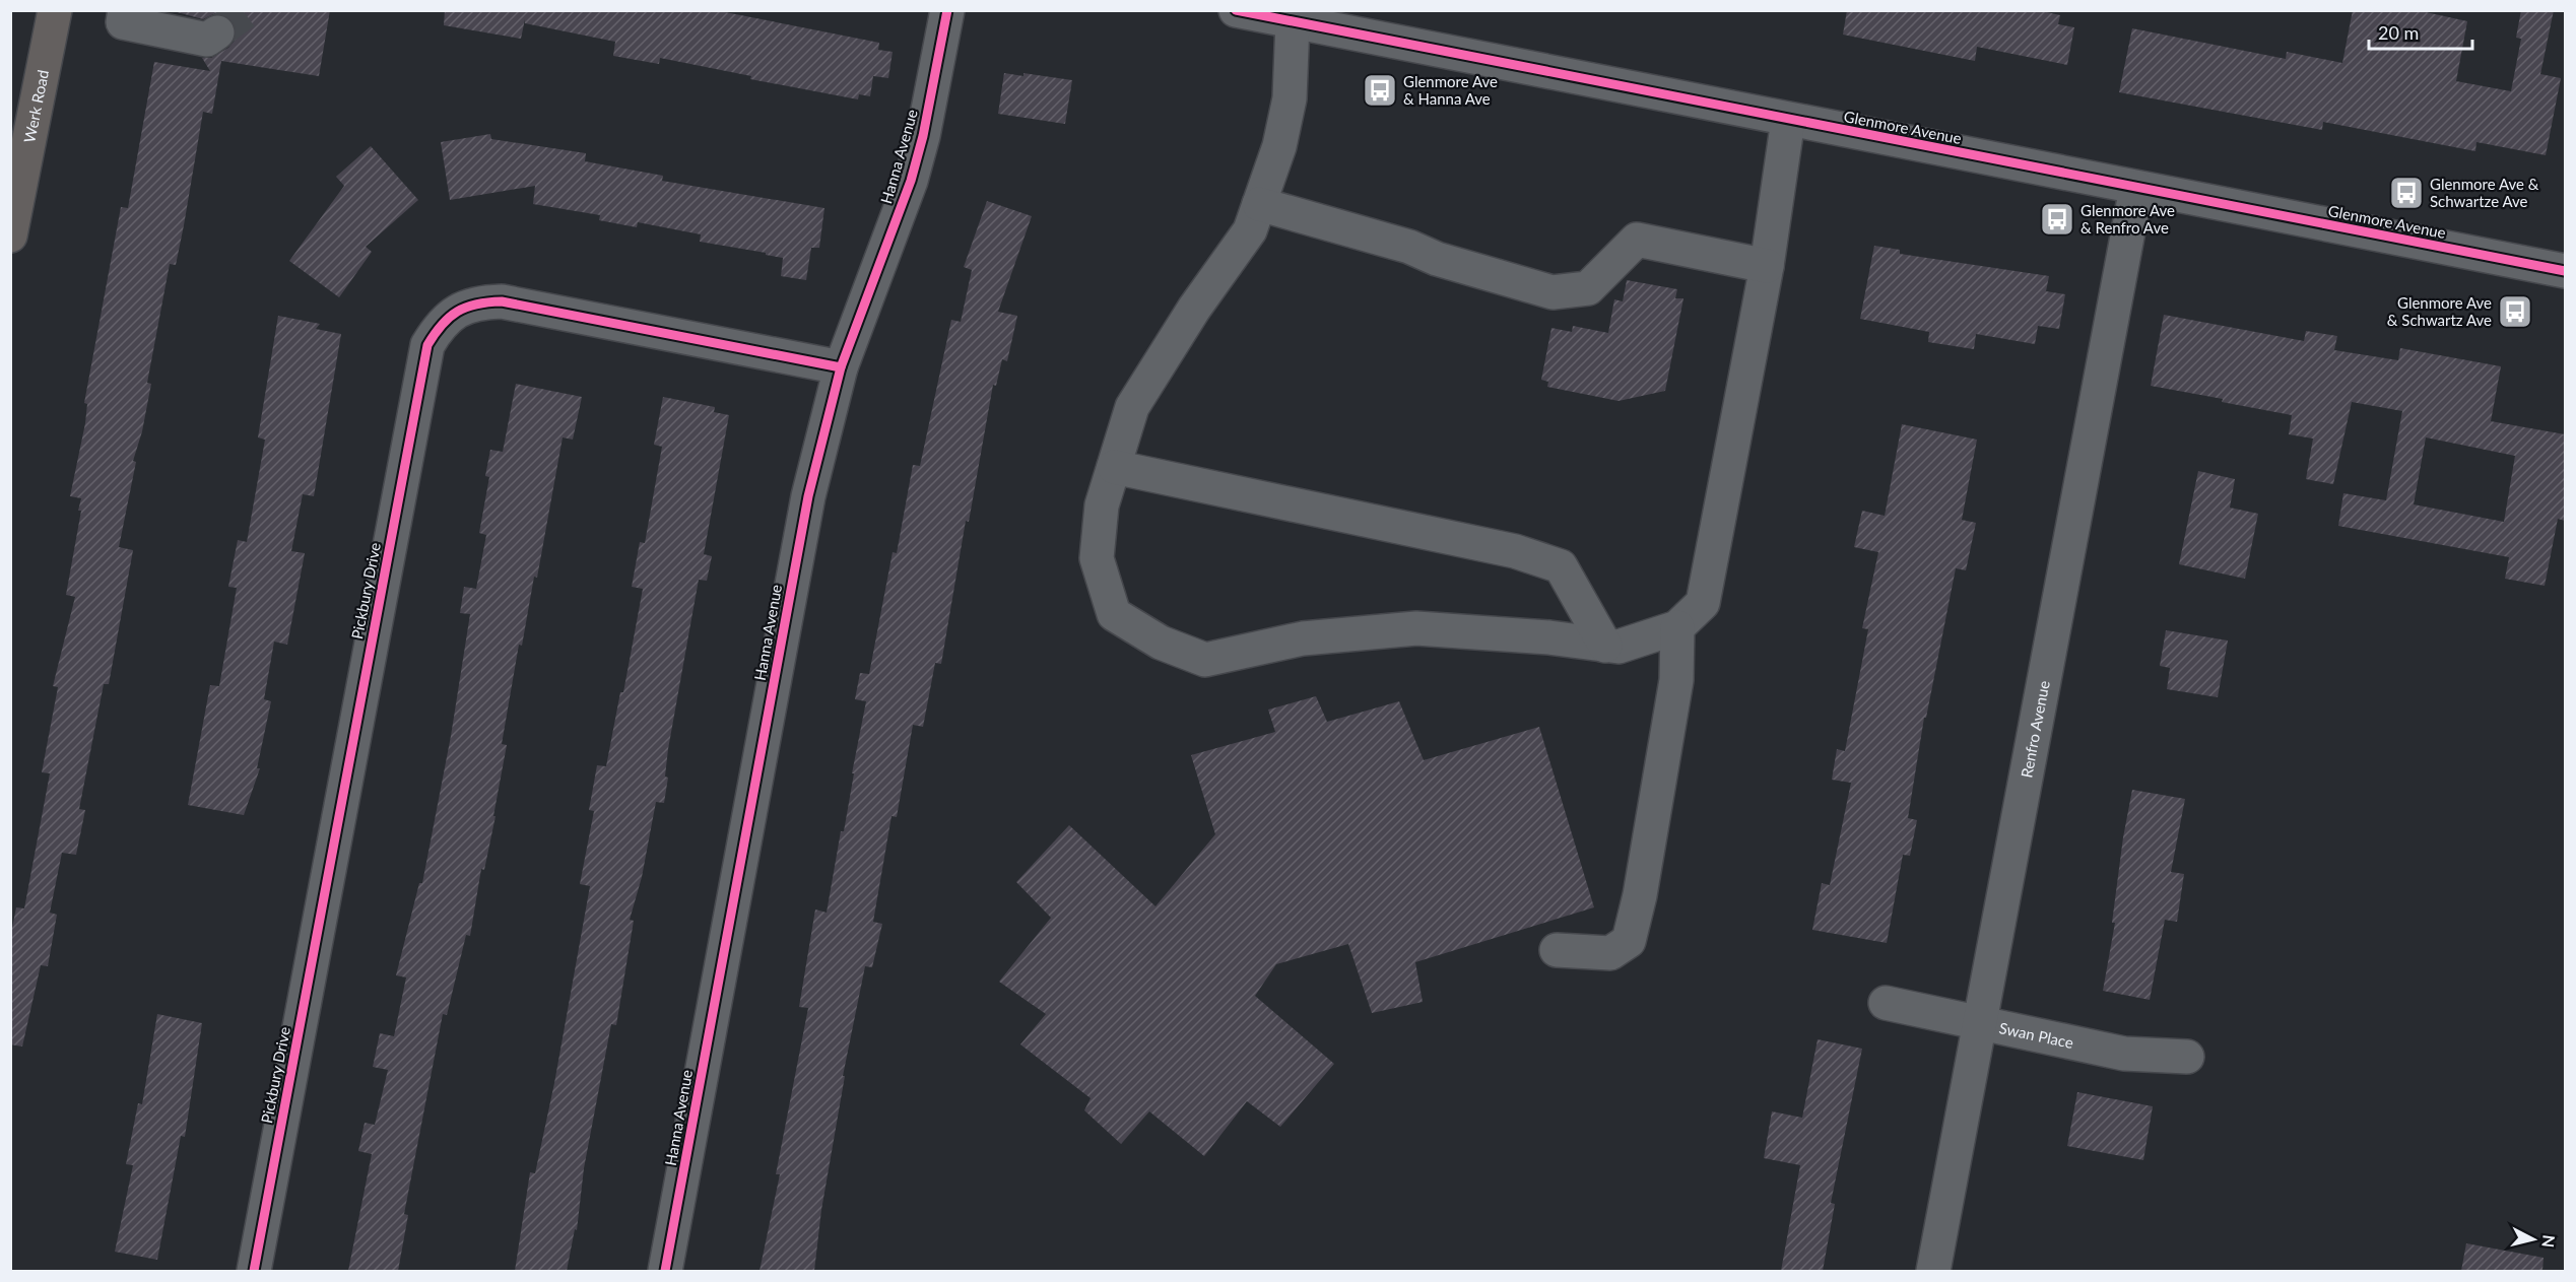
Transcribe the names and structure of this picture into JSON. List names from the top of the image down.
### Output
{
  "streets": {
    "main road": ["Werk Road"],
    "street": [
      "Glenmore Avenue",
      "Hanna Avenue",
      "Pickbury Drive",
      "Renfro Avenue",
      "Swan Place"
    ]
  },
  "crossings": [
    ["Glenmore Avenue", "Renfro Avenue"],
    ["Hanna Avenue", "Pickbury Drive"],
    ["Renfro Avenue", "Swan Place"]
  ],
  "places": {
    "bus stop": [
      "Glenmore Ave & Hanna Ave",
      "Glenmore Ave & Schwartze Ave",
      "Glenmore Ave & Renfro Ave",
      "Glenmore Ave & Schwartz Ave"
    ]
  },
  "scale_bar": "20 m",
  "north": "right"
}
